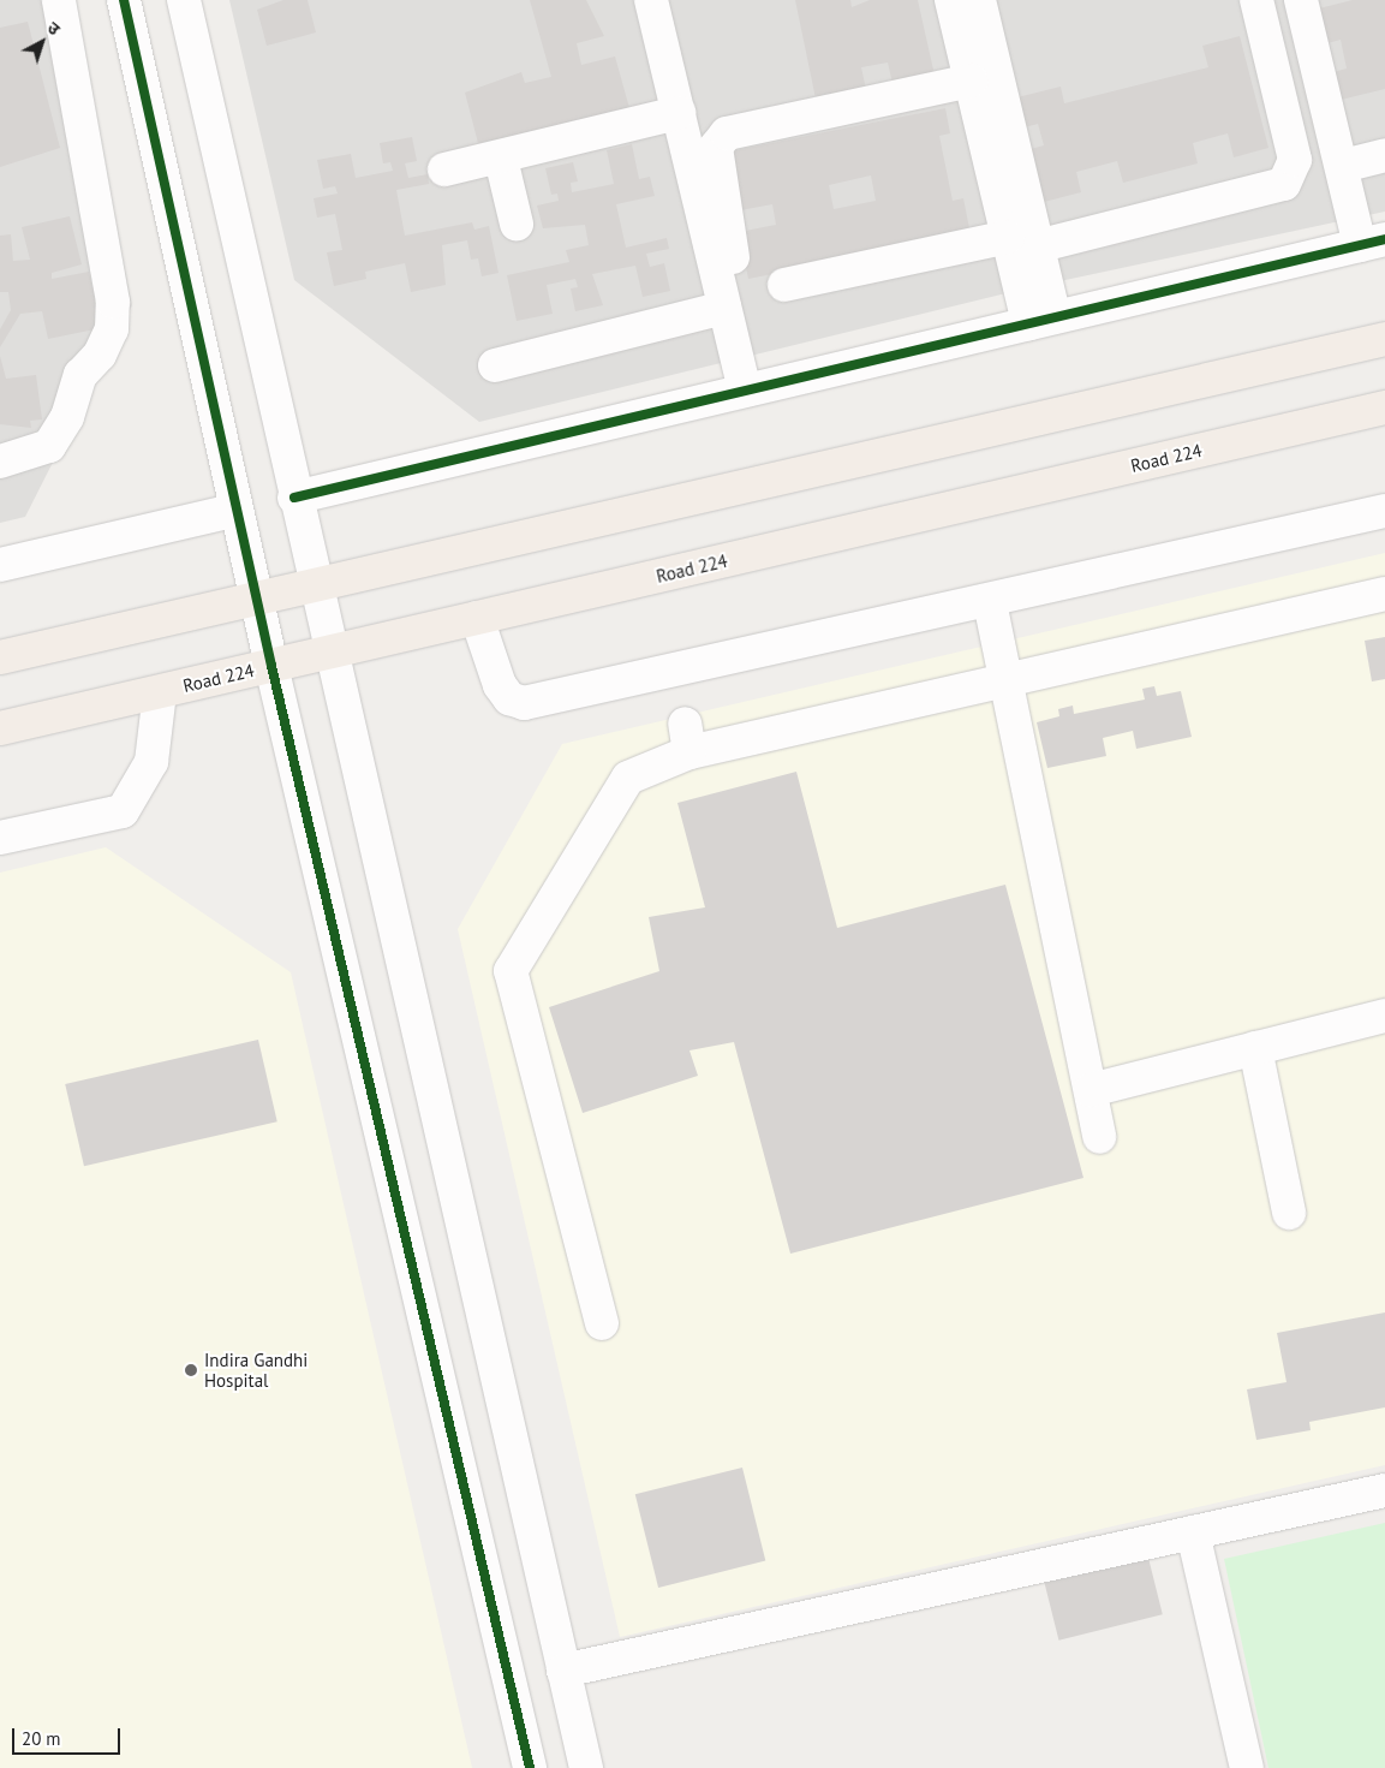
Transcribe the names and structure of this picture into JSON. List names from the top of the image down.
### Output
{
  "streets": {
    "main road": ["Road 224"]
  },
  "places": ["Indira Gandhi Hospital"],
  "scale_bar": "20 m",
  "north": "top right"
}
